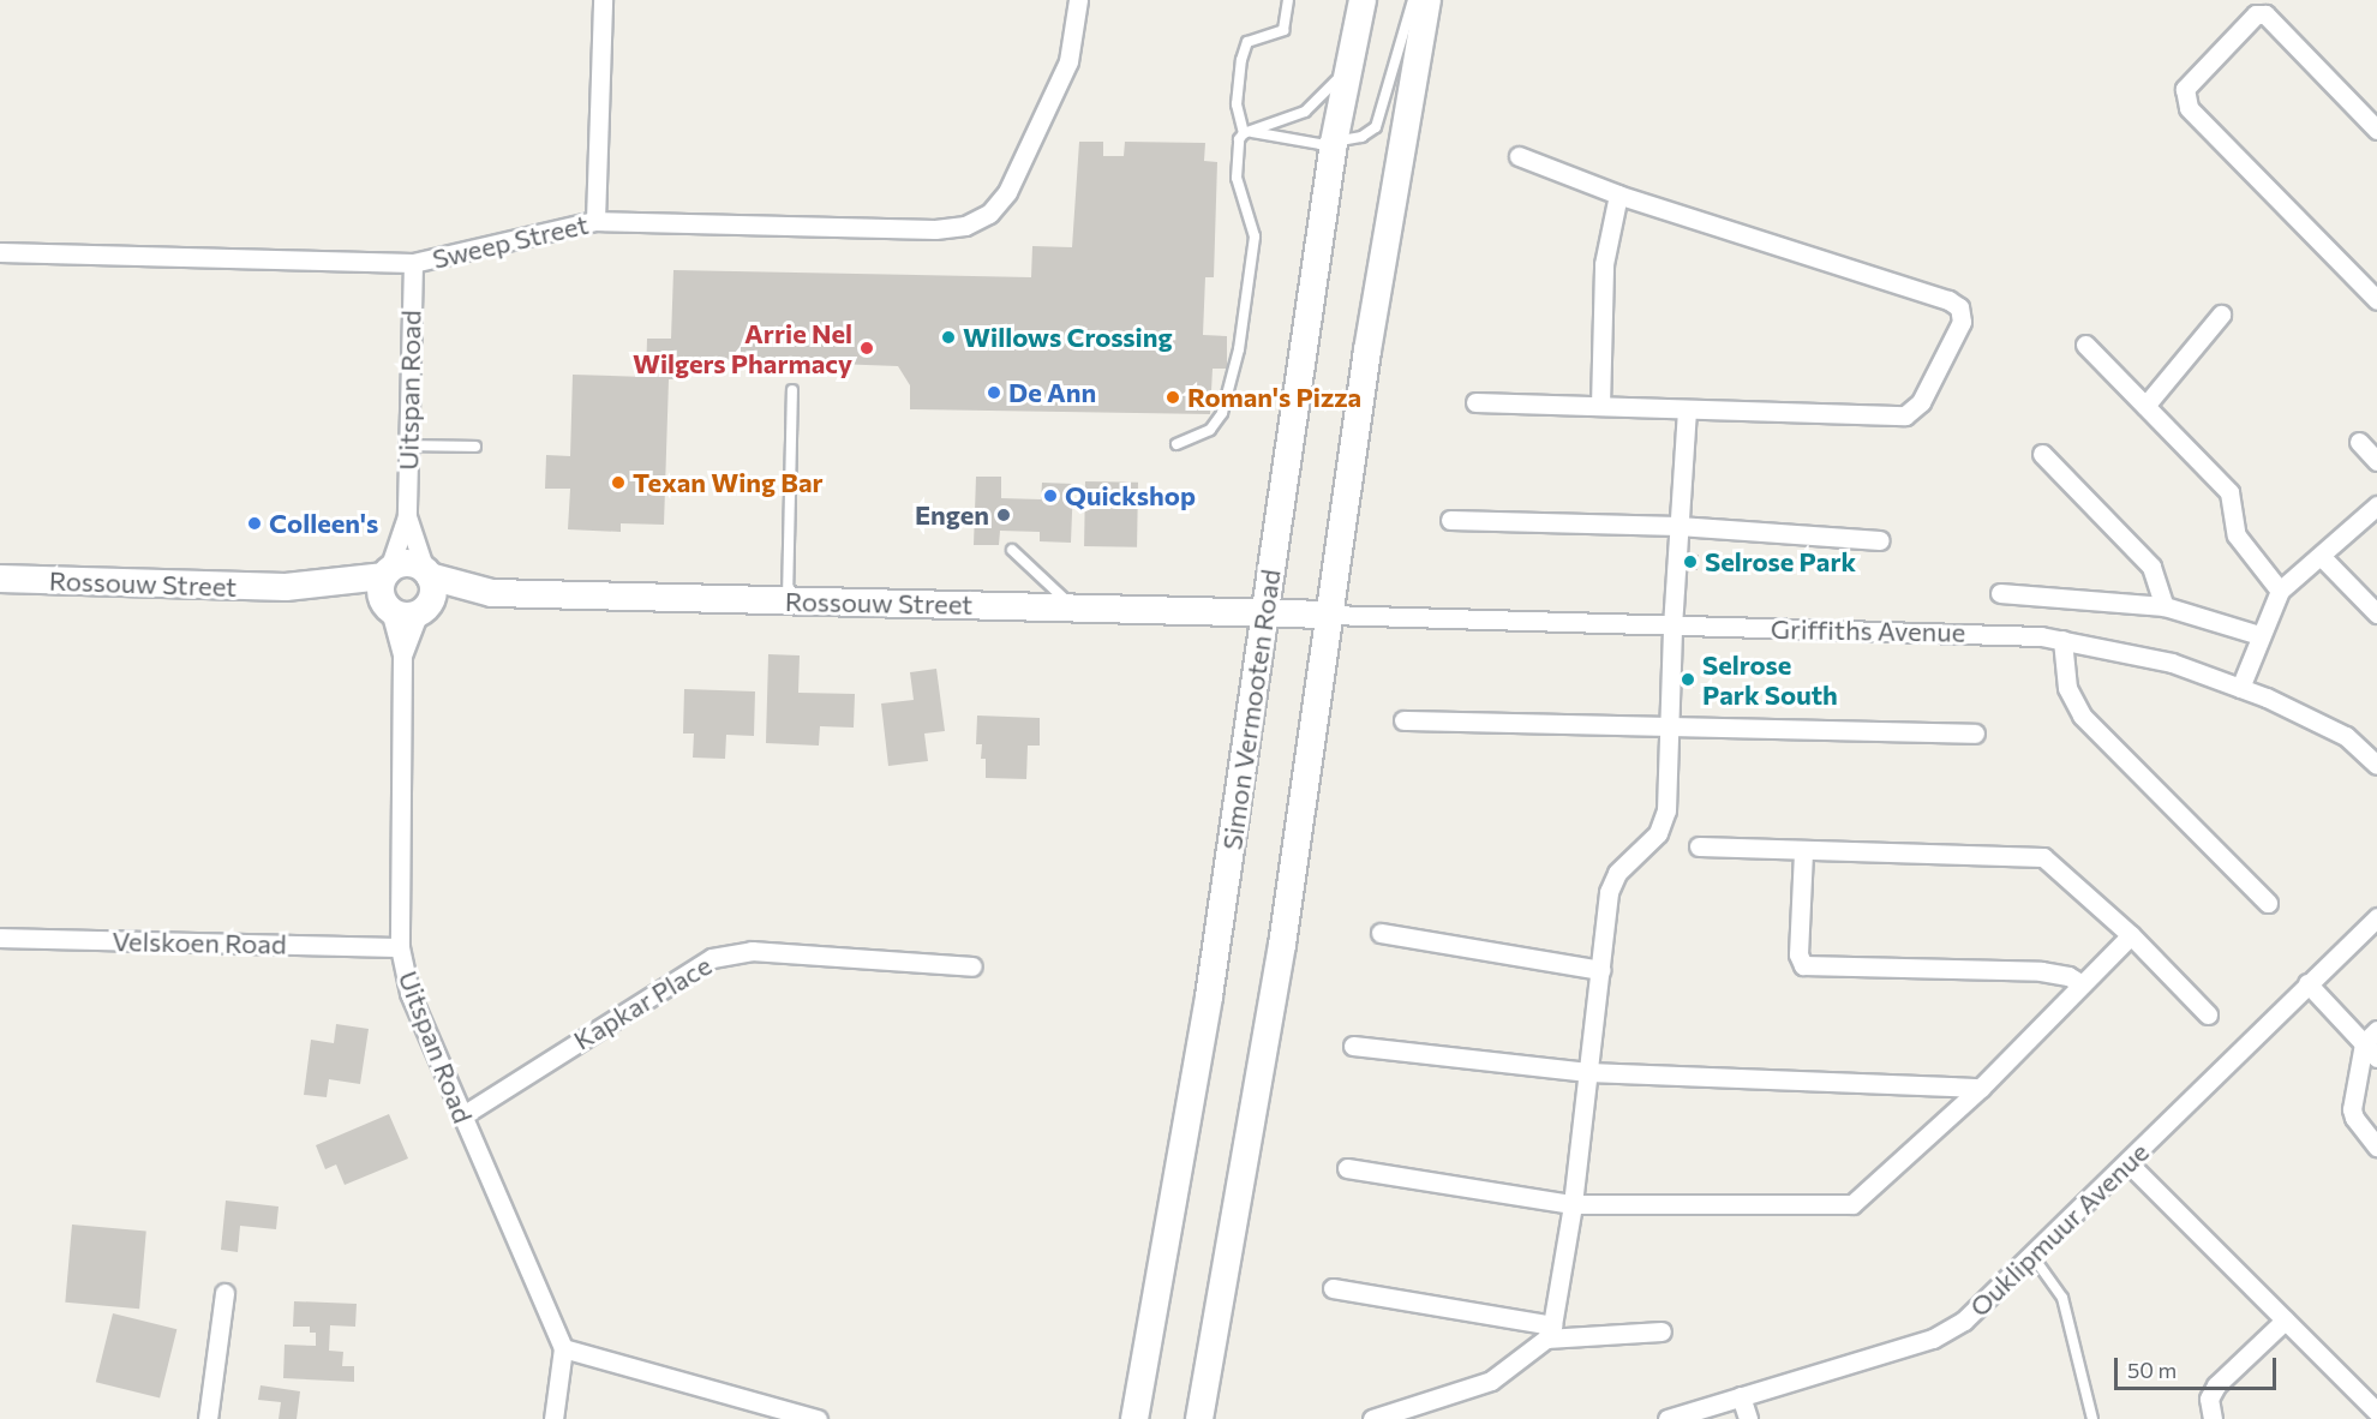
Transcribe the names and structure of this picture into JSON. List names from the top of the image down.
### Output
{
  "streets": {
    "main road": ["Rossouw Street", "Simon Vermooten Road"],
    "street": [
      "Sweep Street",
      "Uitspan Road",
      "Griffiths Avenue",
      "Velskoen Road",
      "Kapkar Place",
      "Ouklipmuur Avenue"
    ]
  },
  "crossings": [
    ["Sweep Street", "Uitspan Road"],
    ["Uitspan Road", "Rossouw Street"],
    ["Uitspan Road", "Velskoen Road"],
    ["Uitspan Road", "Kapkar Place"],
    ["Rossouw Street", "Griffiths Avenue"],
    ["Rossouw Street", "Simon Vermooten Road"]
  ],
  "places": [
    "Willows Crossing",
    "Arrie Nel Wilgers Pharmacy",
    "De Ann",
    "Roman's Pizza",
    "Texan Wing Bar",
    "Quickshop",
    "Engen",
    "Colleen's",
    "Selrose Park",
    "Selrose Park South"
  ],
  "scale_bar": "50 m"
}
